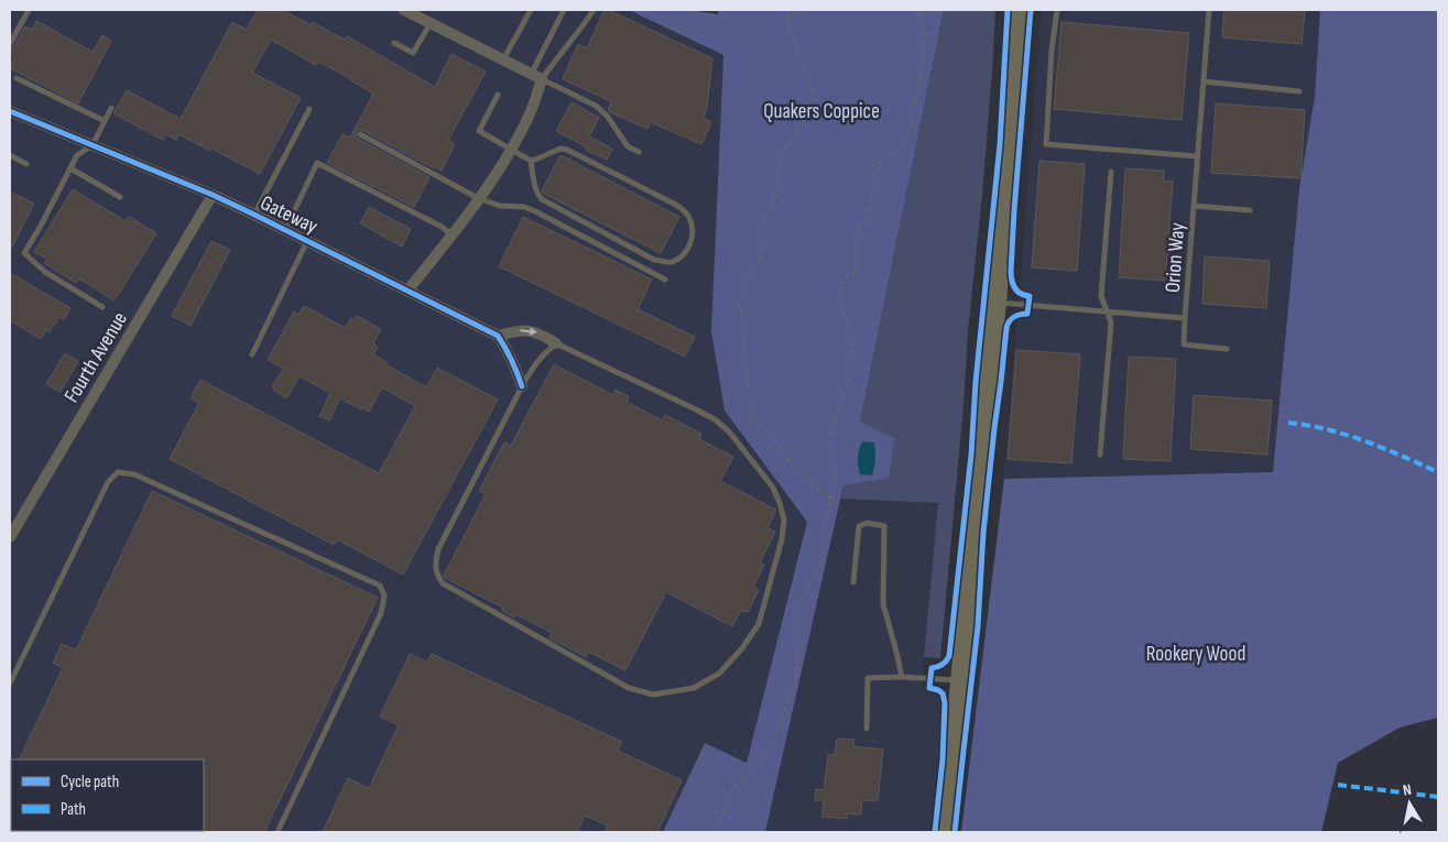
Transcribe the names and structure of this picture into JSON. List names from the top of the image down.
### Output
{
  "streets": {
    "street": ["Gateway", "Fourth Avenue"],
    "lane": ["Orion Way"]
  },
  "crossings": [
    ["Gateway", "Fourth Avenue"]
  ],
  "parks": ["Quakers Coppice", "Rookery Wood"],
  "legend": ["Cycle path", "Path"],
  "north": "top"
}
